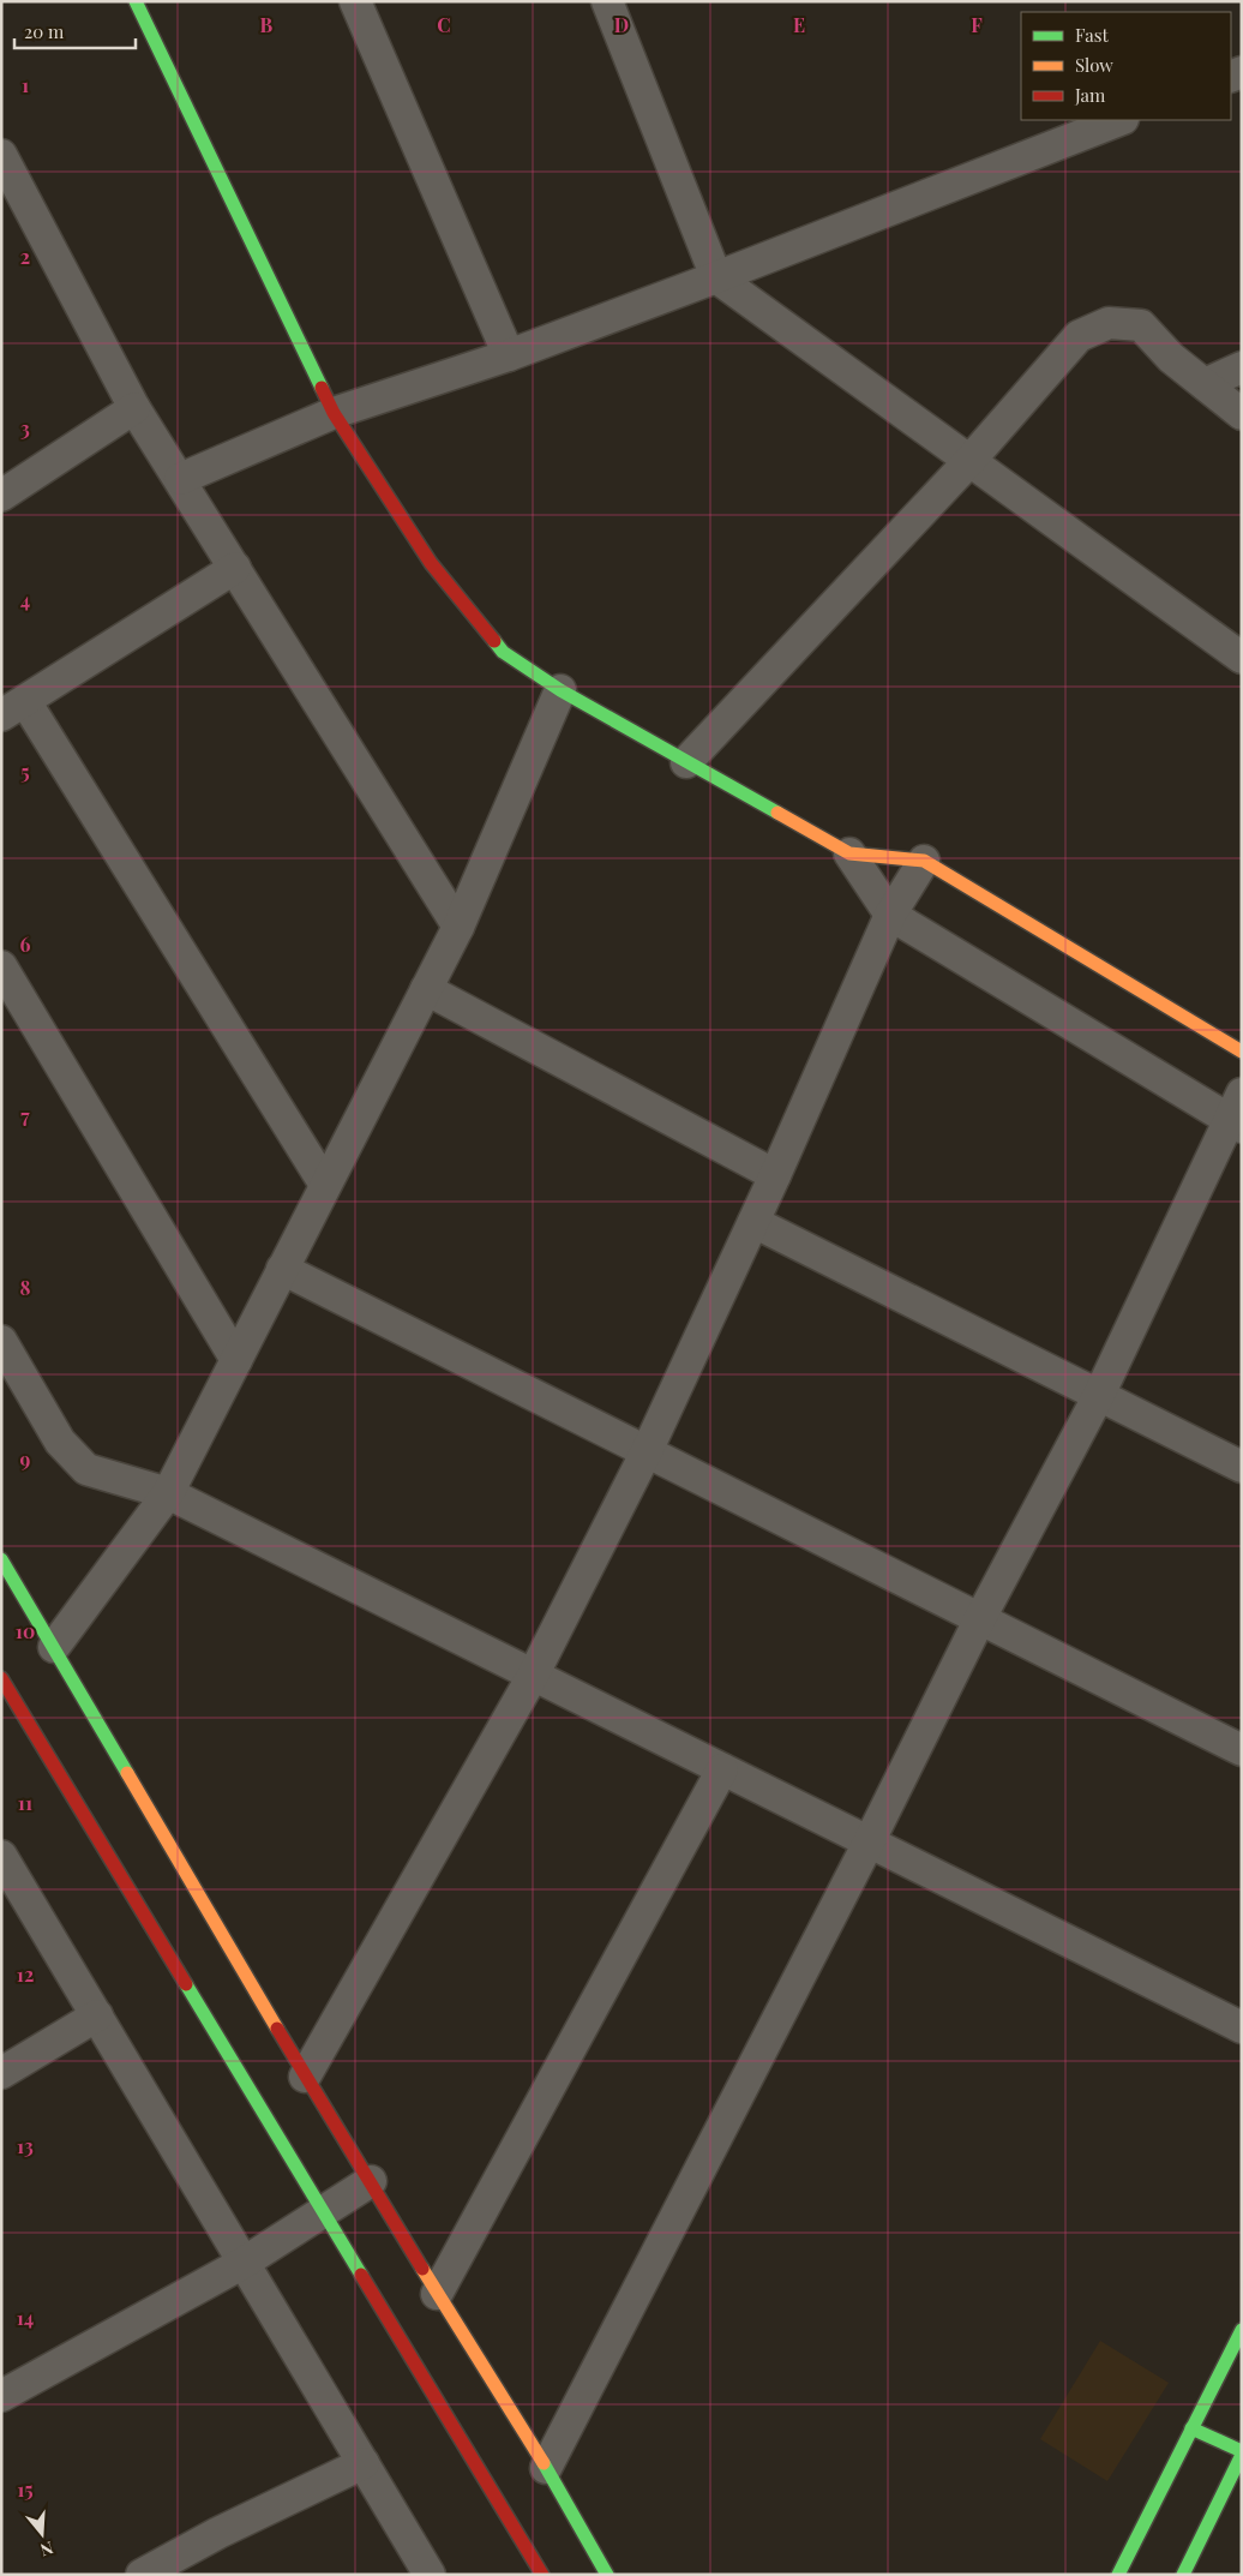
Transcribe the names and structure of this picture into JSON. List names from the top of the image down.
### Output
{
  "legend": ["Fast", "Slow", "Jam"],
  "scale_bar": "20 m",
  "north": "bottom",
  "grid": {
    "columns": [
      "B",
      "C",
      "D",
      "E",
      "F"
    ],
    "rows": [
      "1",
      "2",
      "3",
      "4",
      "5",
      "6",
      "7",
      "8",
      "9",
      "10",
      "11",
      "12",
      "13",
      "14",
      "15"
    ]
  }
}
